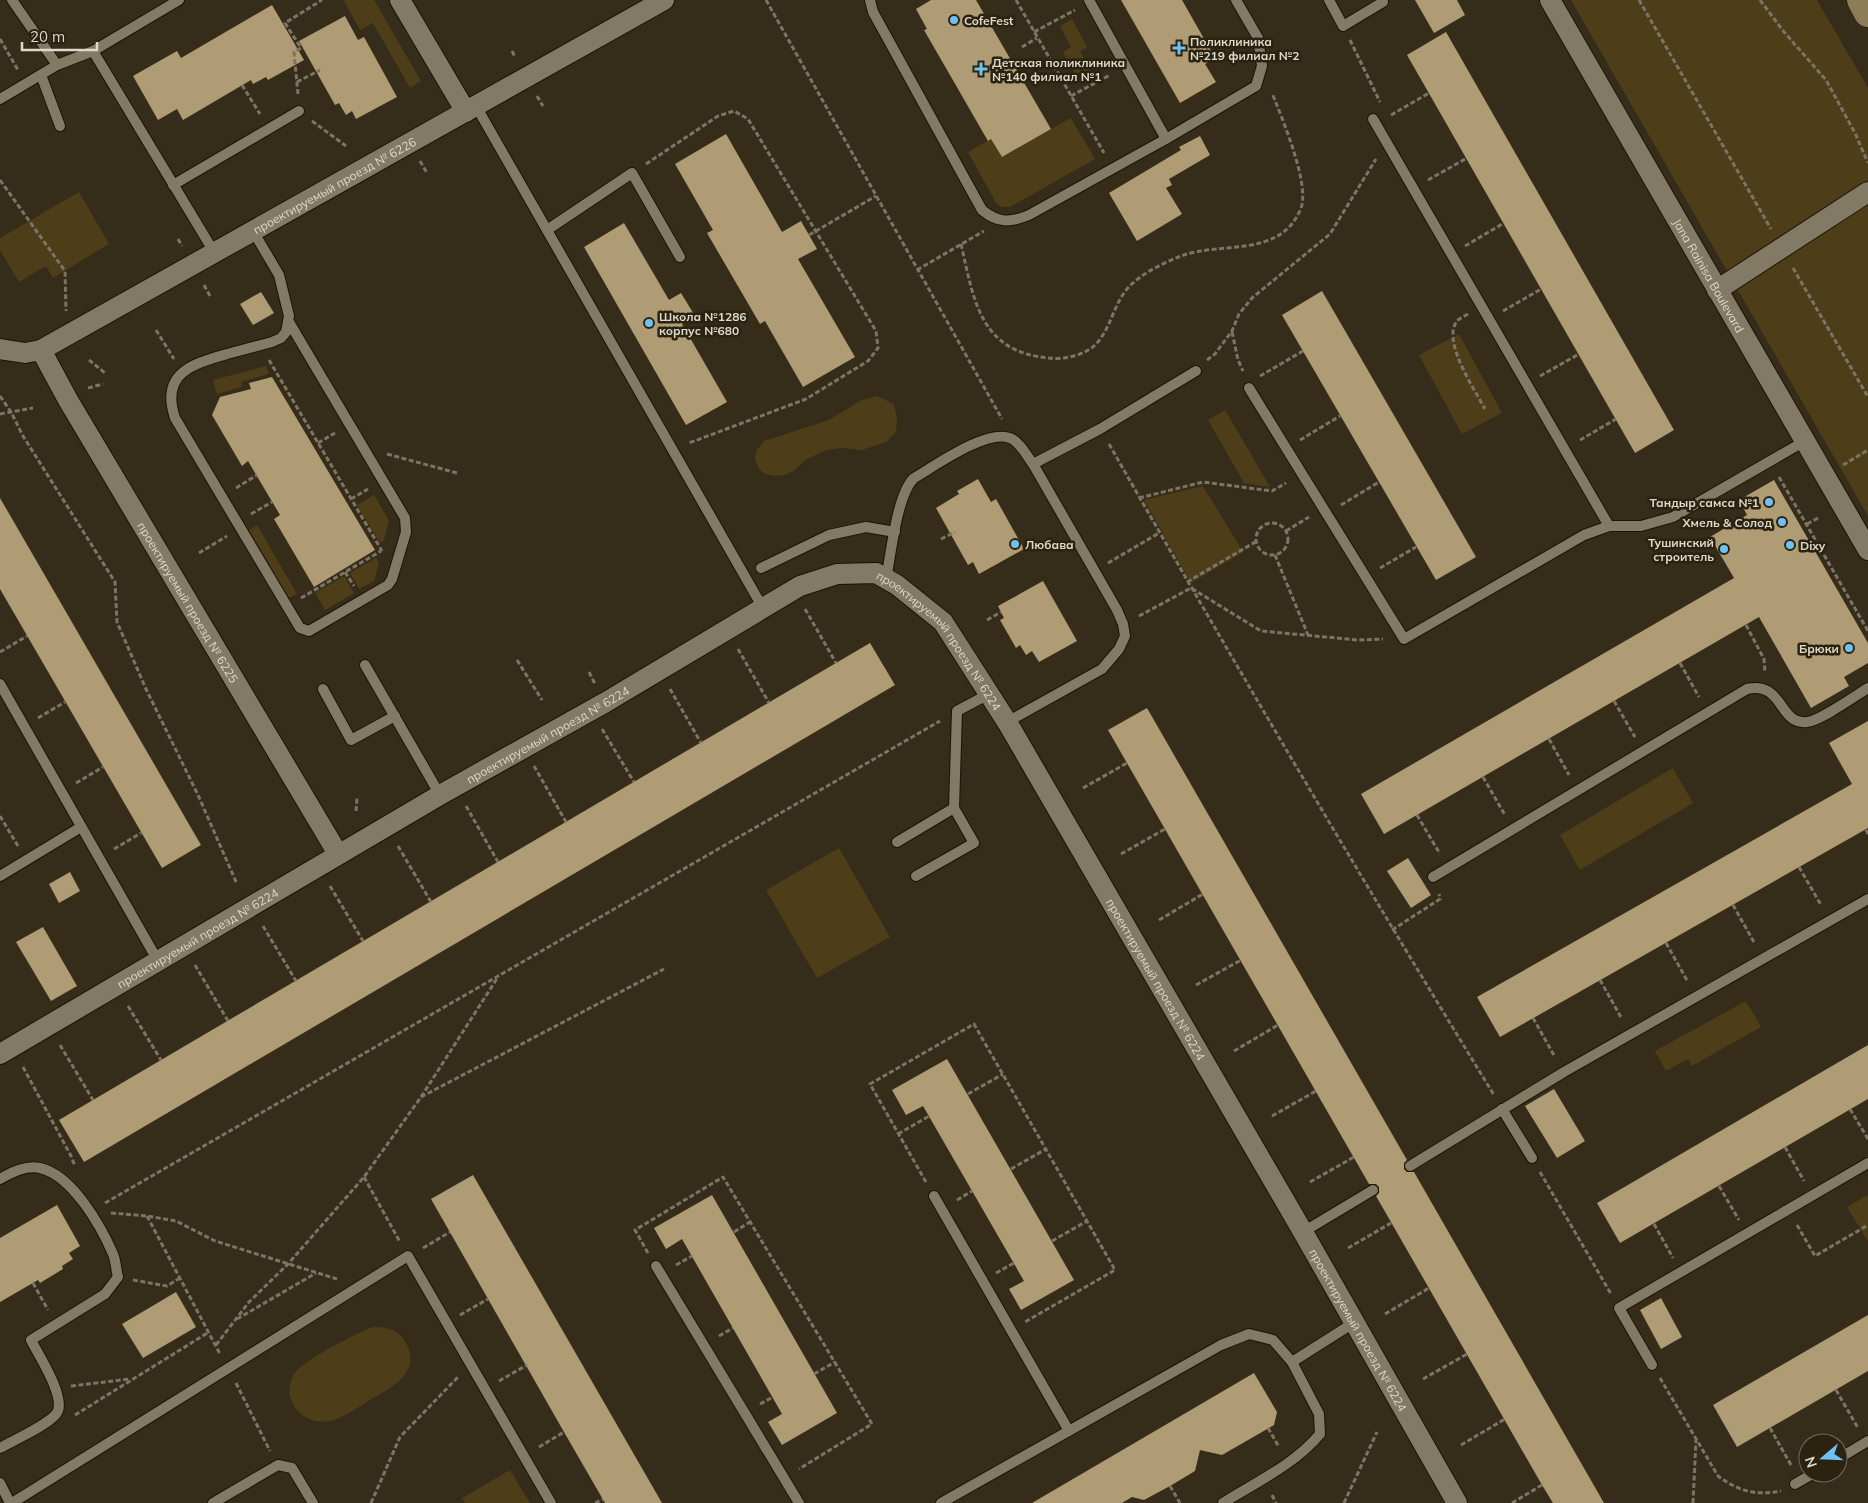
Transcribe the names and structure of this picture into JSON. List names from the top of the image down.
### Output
{
  "streets": {
    "street": [
      "проектируемый проезд № 6226",
      "Jana Rainisa Boulevard",
      "проектируемый проезд № 6225",
      "проектируемый проезд № 6224"
    ]
  },
  "crossings": [
    ["проектируемый проезд № 6226", "проектируемый проезд № 6225"],
    ["проектируемый проезд № 6225", "проектируемый проезд № 6224"]
  ],
  "places": {
    "other": [
      "CofeFest",
      "Школа №1286 корпус №680",
      "Тандыр самса №1",
      "Хмель & Солод",
      "Любава",
      "Dixy",
      "Тушинский строитель",
      "Брюки"
    ],
    "health": ["Поликлиника №219 филиал №2", "Детская поликлиника №140 филиал №1"]
  },
  "scale_bar": "20 m",
  "north": "left"
}
